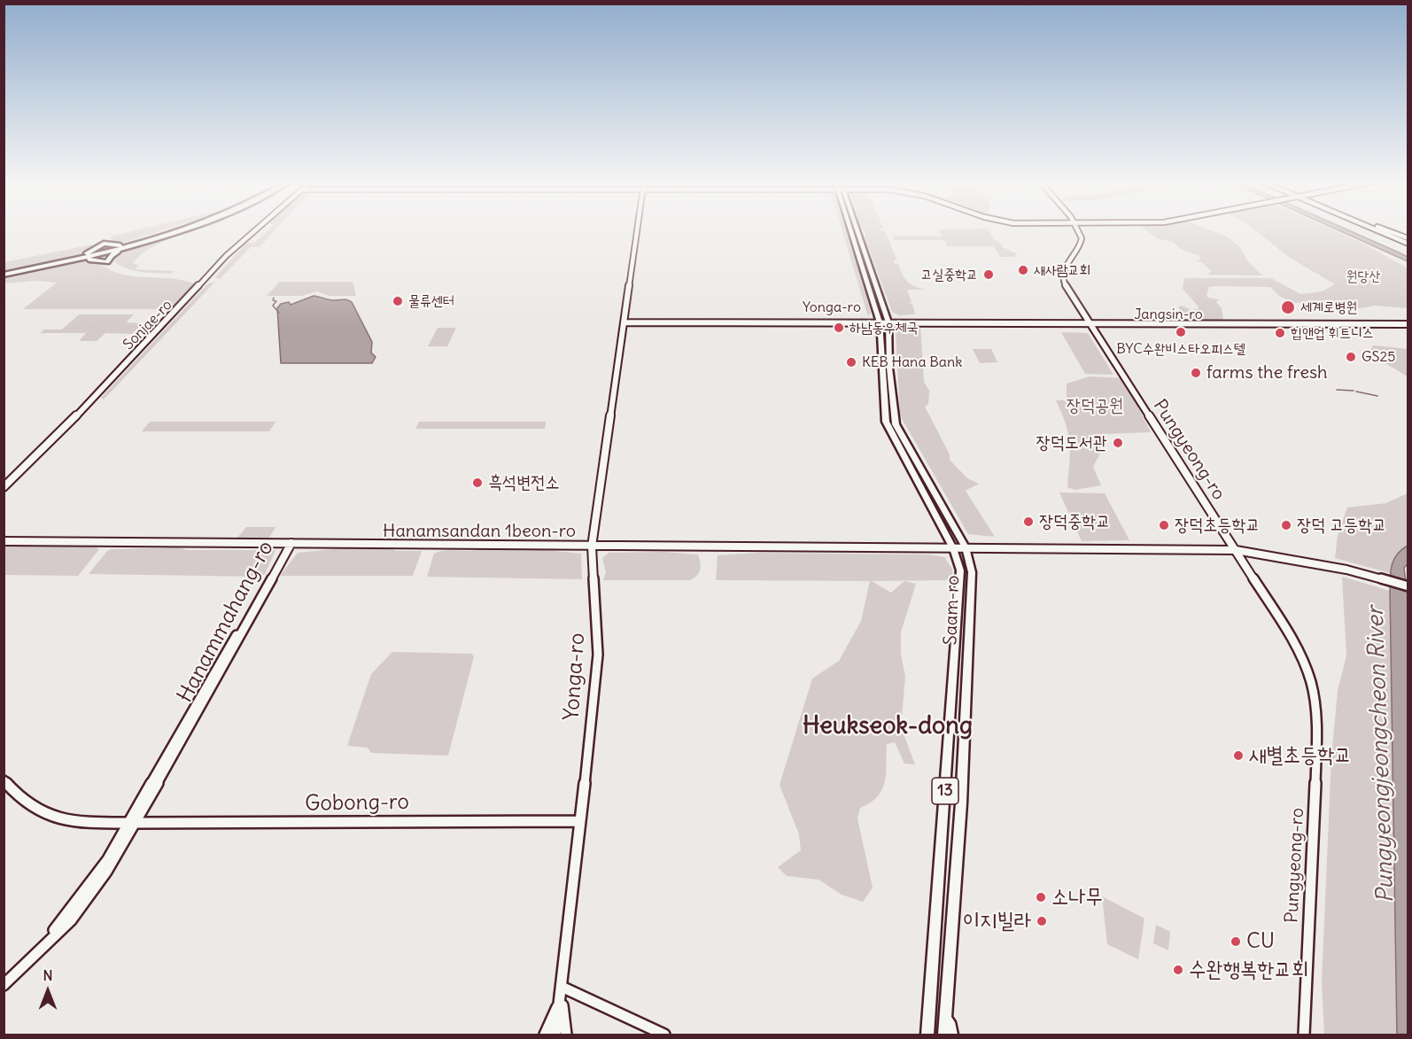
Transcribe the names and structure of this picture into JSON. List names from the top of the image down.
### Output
{
  "streets": {
    "main road": [
      "Yonga-ro",
      "Jangsin-ro",
      "Sonjae-ro",
      "Pungyeong-ro",
      "Hanamsandan 1beon-ro",
      "Saam-ro",
      "Hanammahang-ro",
      "13",
      "Gobong-ro"
    ]
  },
  "crossings": [
    ["Yonga-ro", "Jangsin-ro"],
    ["Yonga-ro", "Hanamsandan 1beon-ro"],
    ["Yonga-ro", "Saam-ro"],
    ["Yonga-ro", "Gobong-ro"],
    ["Jangsin-ro", "Pungyeong-ro"],
    ["Jangsin-ro", "Saam-ro"],
    ["Pungyeong-ro", "Hanamsandan 1beon-ro"],
    ["Hanamsandan 1beon-ro", "Saam-ro"],
    ["Hanamsandan 1beon-ro", "Hanammahang-ro"],
    ["Hanammahang-ro", "Gobong-ro"]
  ],
  "districts": ["Heukseok-dong"],
  "water": ["Pungyeongjeongcheon River"],
  "parks": ["원당산", "장덕공원"],
  "places": [
    "새사람교회",
    "고실중학교",
    "물류센터",
    "세계로병원",
    "하남동우체국",
    "BYC수완비스타오피스텔",
    "힙앤업 휘트니스",
    "GS25",
    "KEB Hana Bank",
    "farms the fresh",
    "장덕도서관",
    "흑석변전소",
    "장덕중학교",
    "장덕초등학교",
    "장덕 고등학교",
    "새별초등학교",
    "소나무",
    "이지빌라",
    "CU",
    "수완행복한교회"
  ],
  "north": "top"
}
